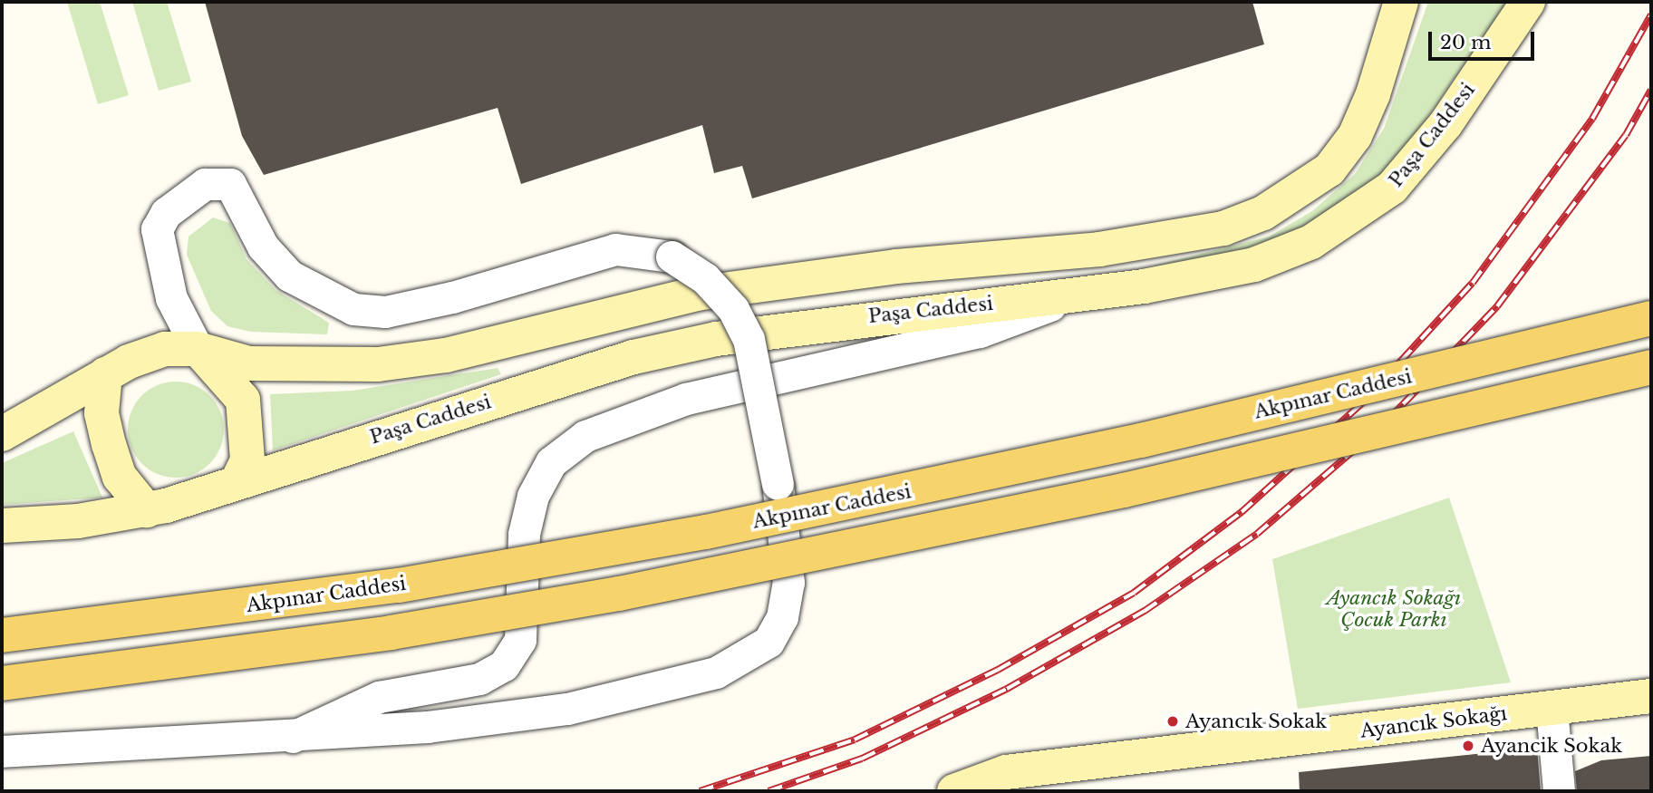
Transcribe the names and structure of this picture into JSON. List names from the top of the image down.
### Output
{
  "streets": {
    "main road": ["Paşa Caddesi", "Akpınar Caddesi", "Ayancık Sokağı"]
  },
  "parks": ["Ayancık Sokağı Çocuk Parkı"],
  "places": ["Ayancık Sokak", "Ayancik Sokak"],
  "scale_bar": "20 m"
}
